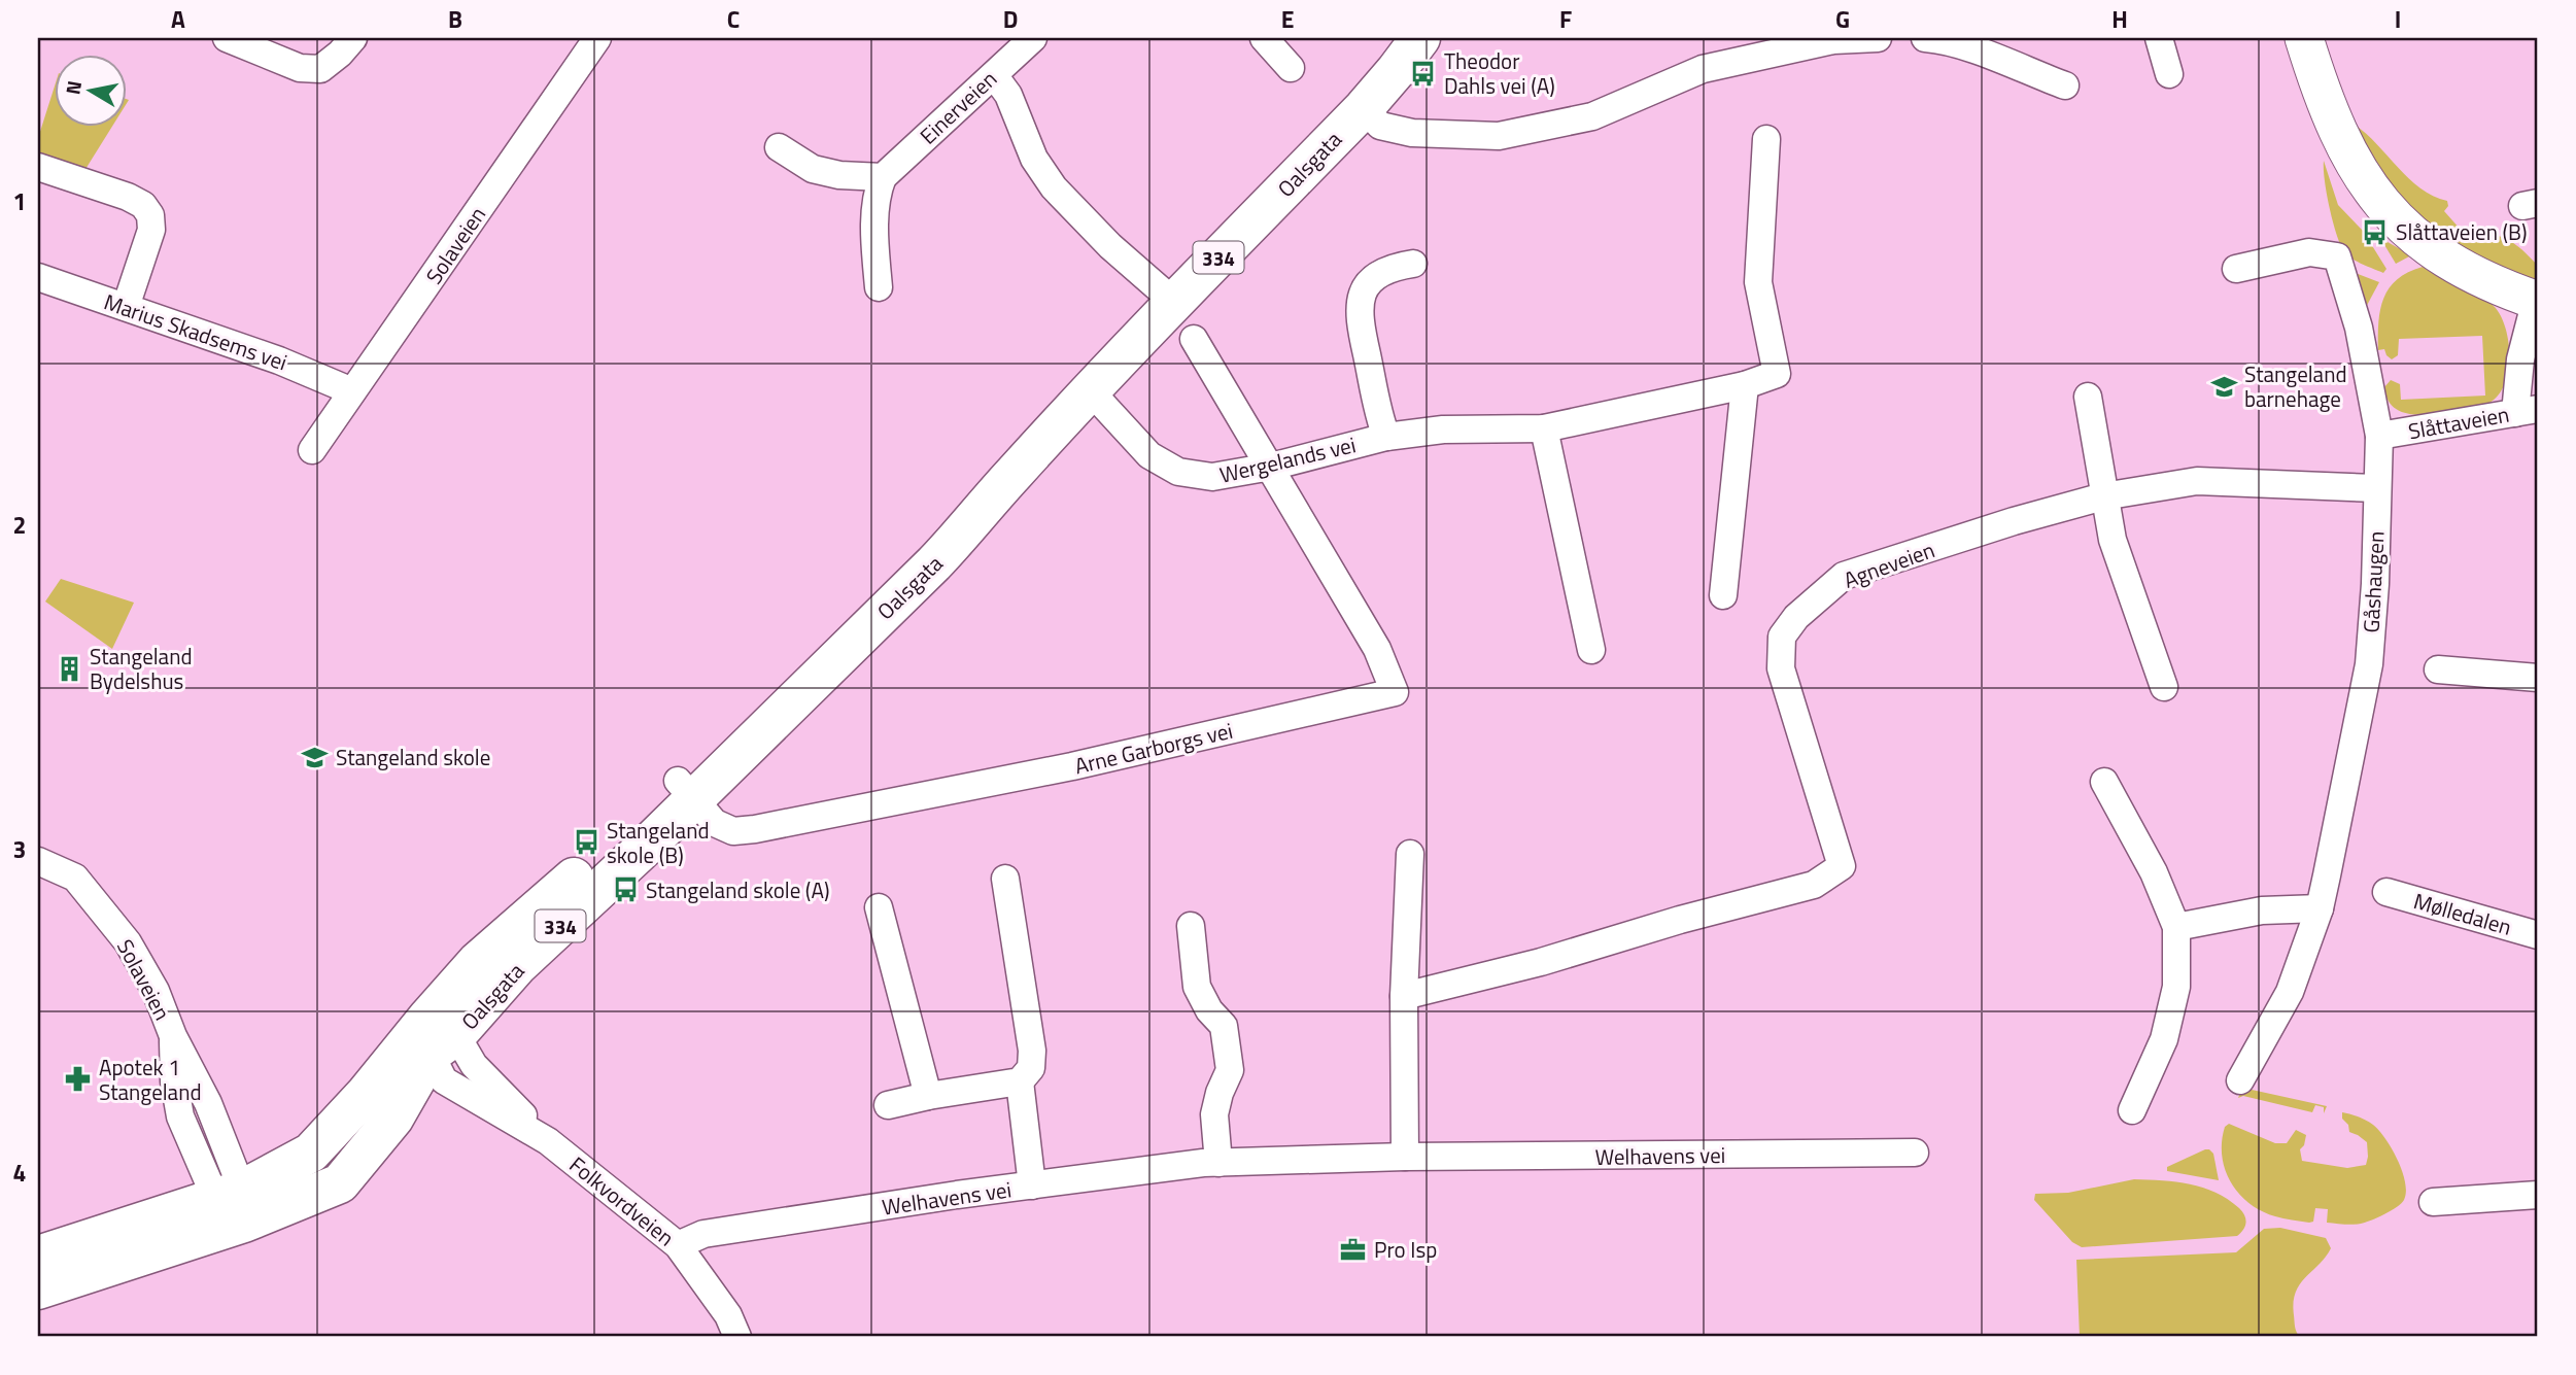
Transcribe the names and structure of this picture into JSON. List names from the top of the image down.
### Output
{
  "streets": {
    "main road": ["Oalsgata", "334"],
    "street": [
      "Einerveien",
      "Solaveien",
      "Marius Skadsems vei",
      "Slåttaveien",
      "Wergelands vei",
      "Agneveien",
      "Gåshaugen",
      "Arne Garborgs vei",
      "Mølledalen",
      "Welhavens vei",
      "Folkvordveien"
    ]
  },
  "crossings": [
    ["Oalsgata", "Solaveien"],
    ["Oalsgata", "Wergelands vei"],
    ["Oalsgata", "Arne Garborgs vei"],
    ["Oalsgata", "Folkvordveien"],
    ["Solaveien", "Marius Skadsems vei"],
    ["Slåttaveien", "Gåshaugen"],
    ["Wergelands vei", "Arne Garborgs vei"],
    ["Agneveien", "Gåshaugen"],
    ["Welhavens vei", "Folkvordveien"]
  ],
  "places": {
    "bus stop": [
      "Theodor Dahls vei (A)",
      "Slåttaveien (B)",
      "Stangeland skole (B)",
      "Stangeland skole (A)"
    ],
    "school or university": ["Stangeland barnehage", "Stangeland skole"],
    "building": ["Stangeland Bydelshus"],
    "pharmacy": ["Apotek 1 Stangeland"],
    "office": ["Pro Isp"]
  },
  "north": "left",
  "grid": {
    "columns": [
      "A",
      "B",
      "C",
      "D",
      "E",
      "F",
      "G",
      "H",
      "I"
    ],
    "rows": [
      "1",
      "2",
      "3",
      "4"
    ]
  }
}
